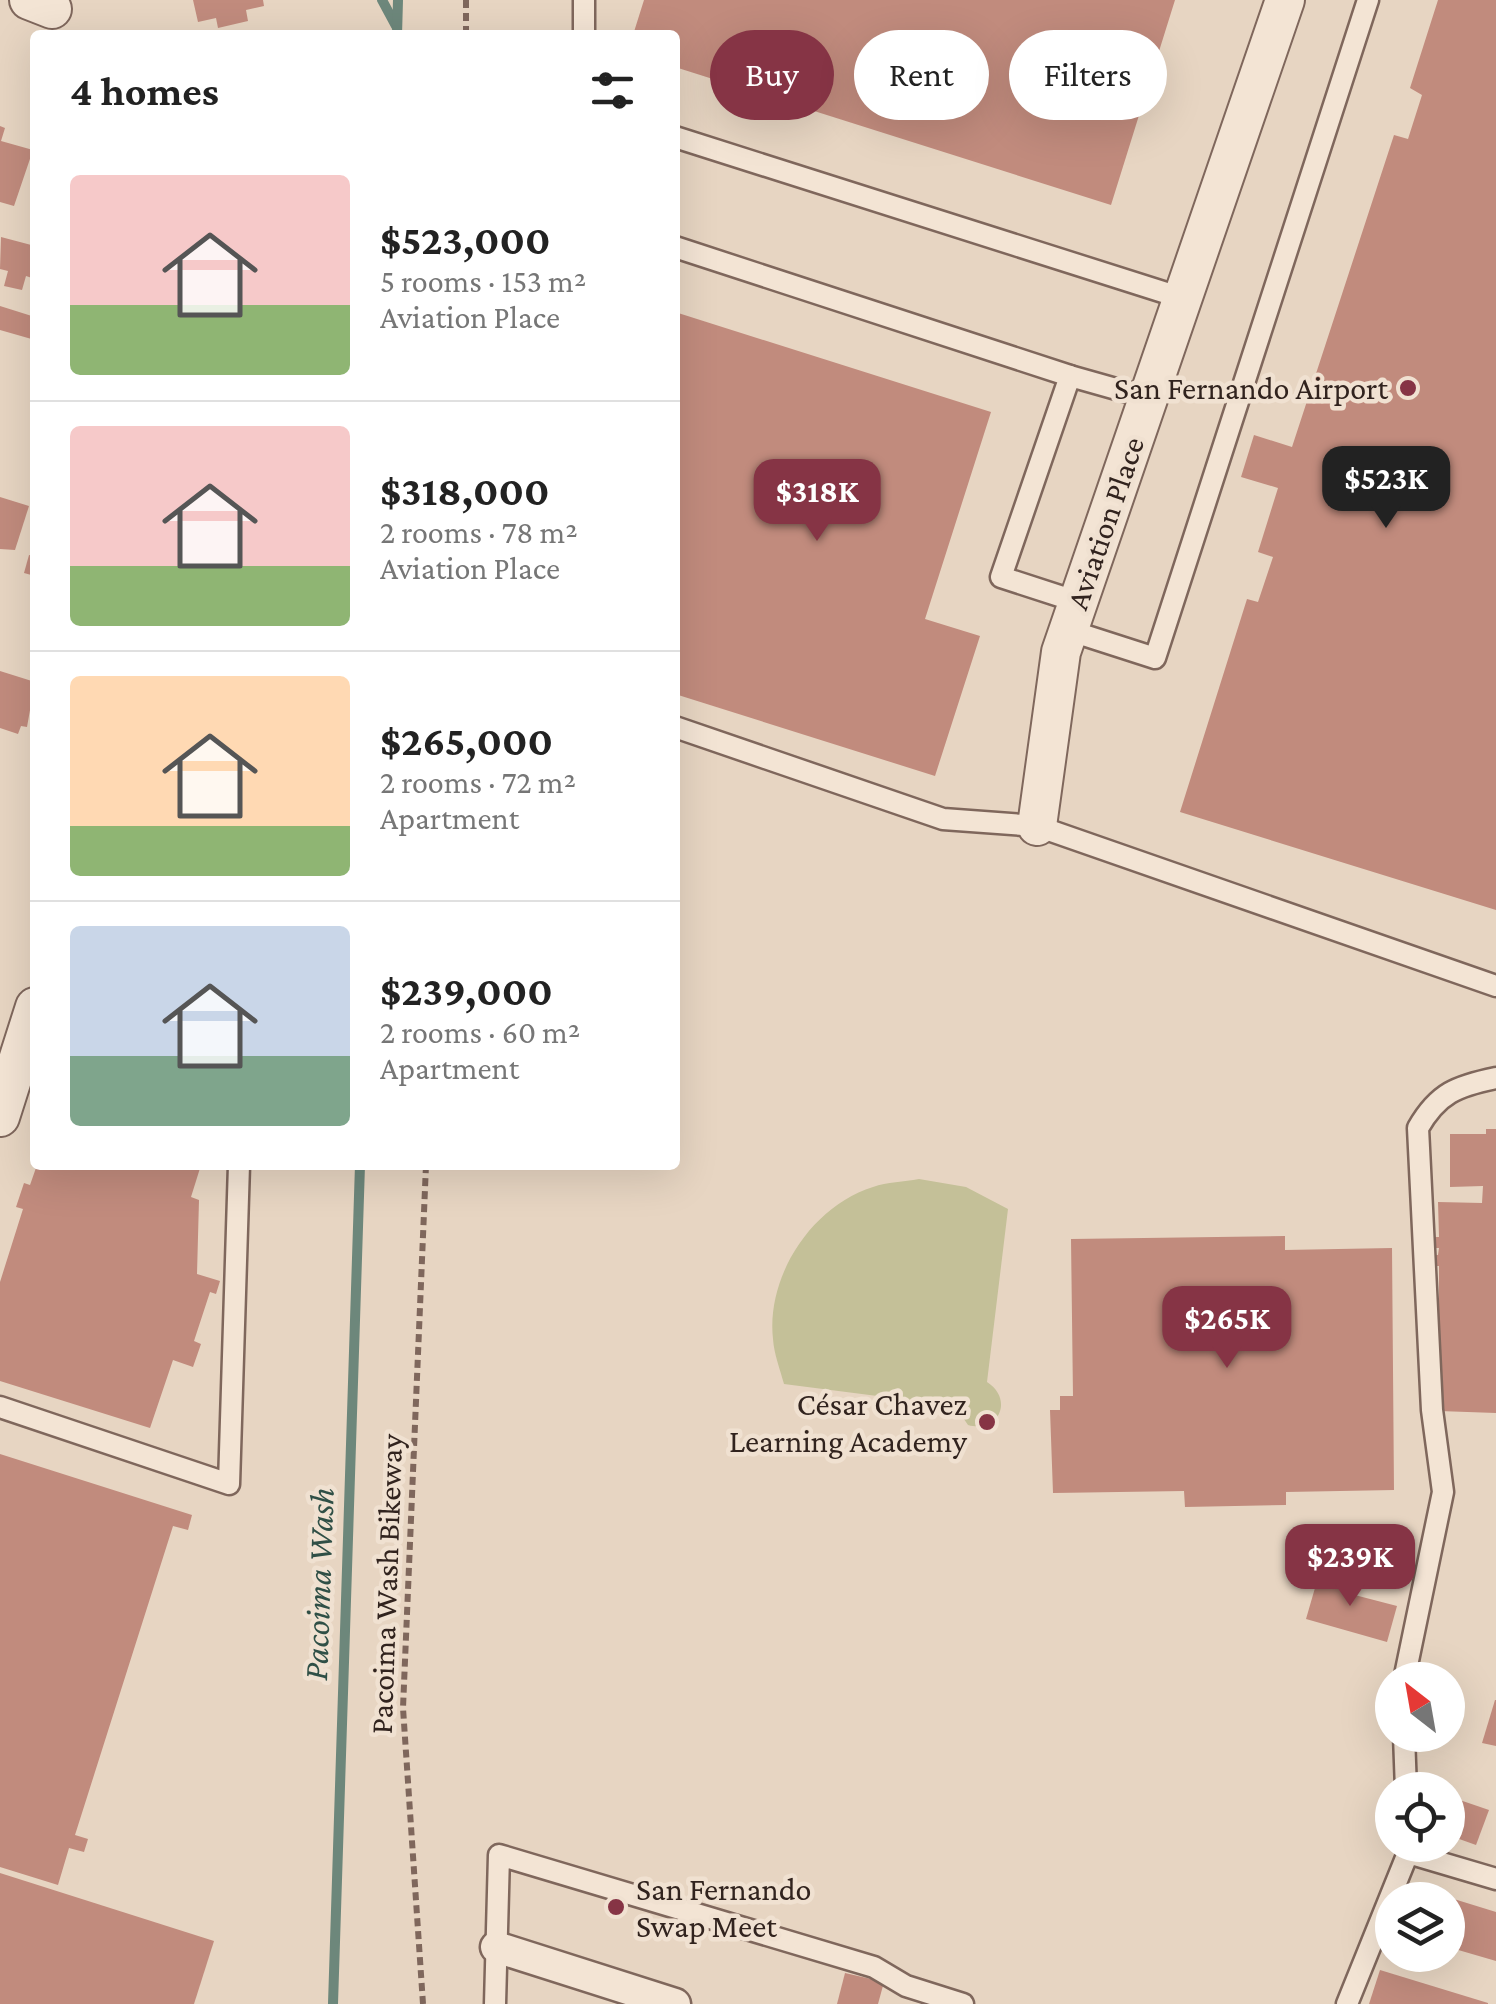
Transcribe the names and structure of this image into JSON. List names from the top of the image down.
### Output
{
  "streets": {
    "street": ["Aviation Place"],
    "path": ["Pacoima Wash Bikeway"]
  },
  "water": ["Pacoima Wash"],
  "places": ["San Fernando Airport", "César Chavez Learning Academy", "San Fernando Swap Meet"],
  "north": "top left",
  "page": {
    "chip": ["Buy", "Rent", "Filters"],
    "heading": "4 homes",
    "list": [
      {
        "name": "$523,000",
        "note": "5 rooms · 153 m² · Aviation Place"
      },
      {
        "name": "$318,000",
        "note": "2 rooms · 78 m² · Aviation Place"
      },
      {
        "name": "$265,000",
        "note": "2 rooms · 72 m² · Apartment"
      },
      {
        "name": "$239,000",
        "note": "2 rooms · 60 m² · Apartment"
      }
    ],
    "price": [
      "$523K",
      "$318K",
      "$265K",
      "$239K"
    ]
  }
}
